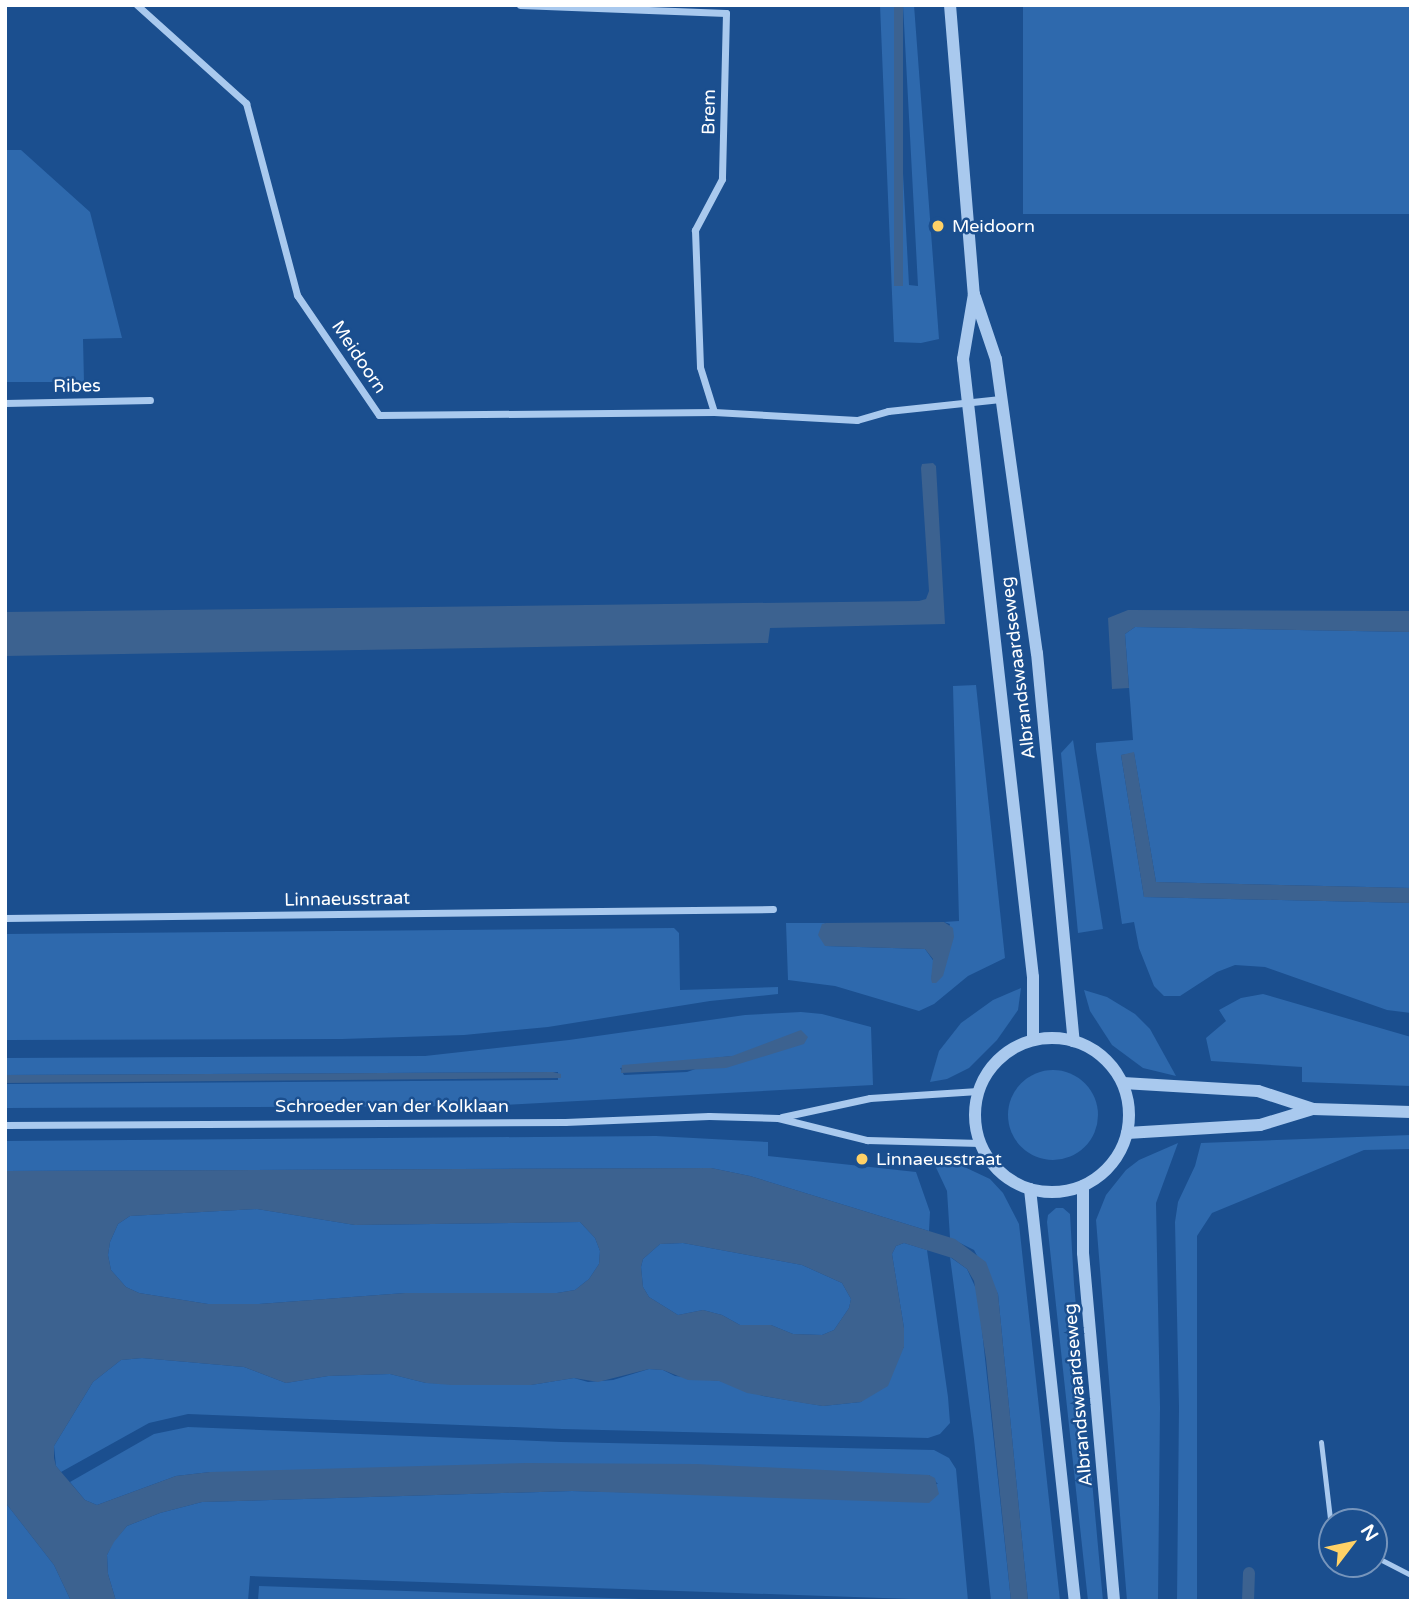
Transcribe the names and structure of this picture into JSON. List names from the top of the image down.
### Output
{
  "streets": {
    "street": [
      "Brem",
      "Meidoorn",
      "Ribes",
      "Albrandswaardseweg",
      "Linnaeusstraat",
      "Schroeder van der Kolklaan"
    ]
  },
  "crossings": [
    ["Brem", "Meidoorn"],
    ["Meidoorn", "Albrandswaardseweg"],
    ["Albrandswaardseweg", "Schroeder van der Kolklaan"]
  ],
  "places": ["Meidoorn", "Linnaeusstraat"],
  "north": "top right"
}
